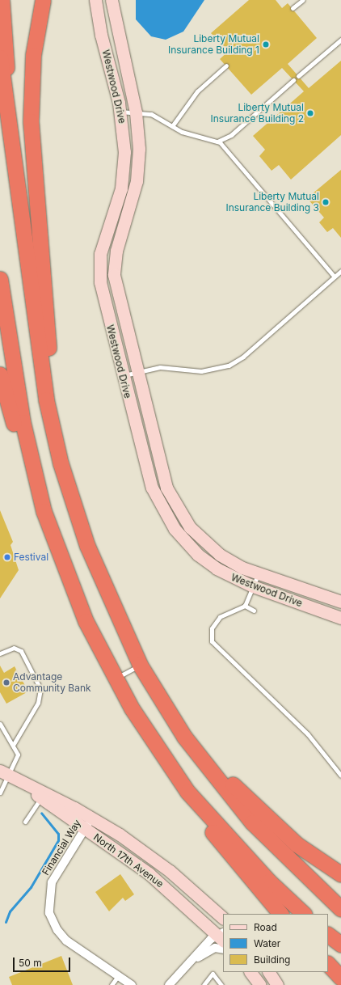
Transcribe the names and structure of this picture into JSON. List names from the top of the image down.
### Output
{
  "streets": {
    "street": ["Westwood Drive", "Financial Way", "North 17th Avenue"]
  },
  "crossings": [
    ["Financial Way", "North 17th Avenue"]
  ],
  "places": [
    "Liberty Mutual Insurance Building 1",
    "Liberty Mutual Insurance Building 2",
    "Liberty Mutual Insurance Building 3",
    "Festival",
    "Advantage Community Bank"
  ],
  "legend": ["Road", "Water", "Building"],
  "scale_bar": "50 m"
}
